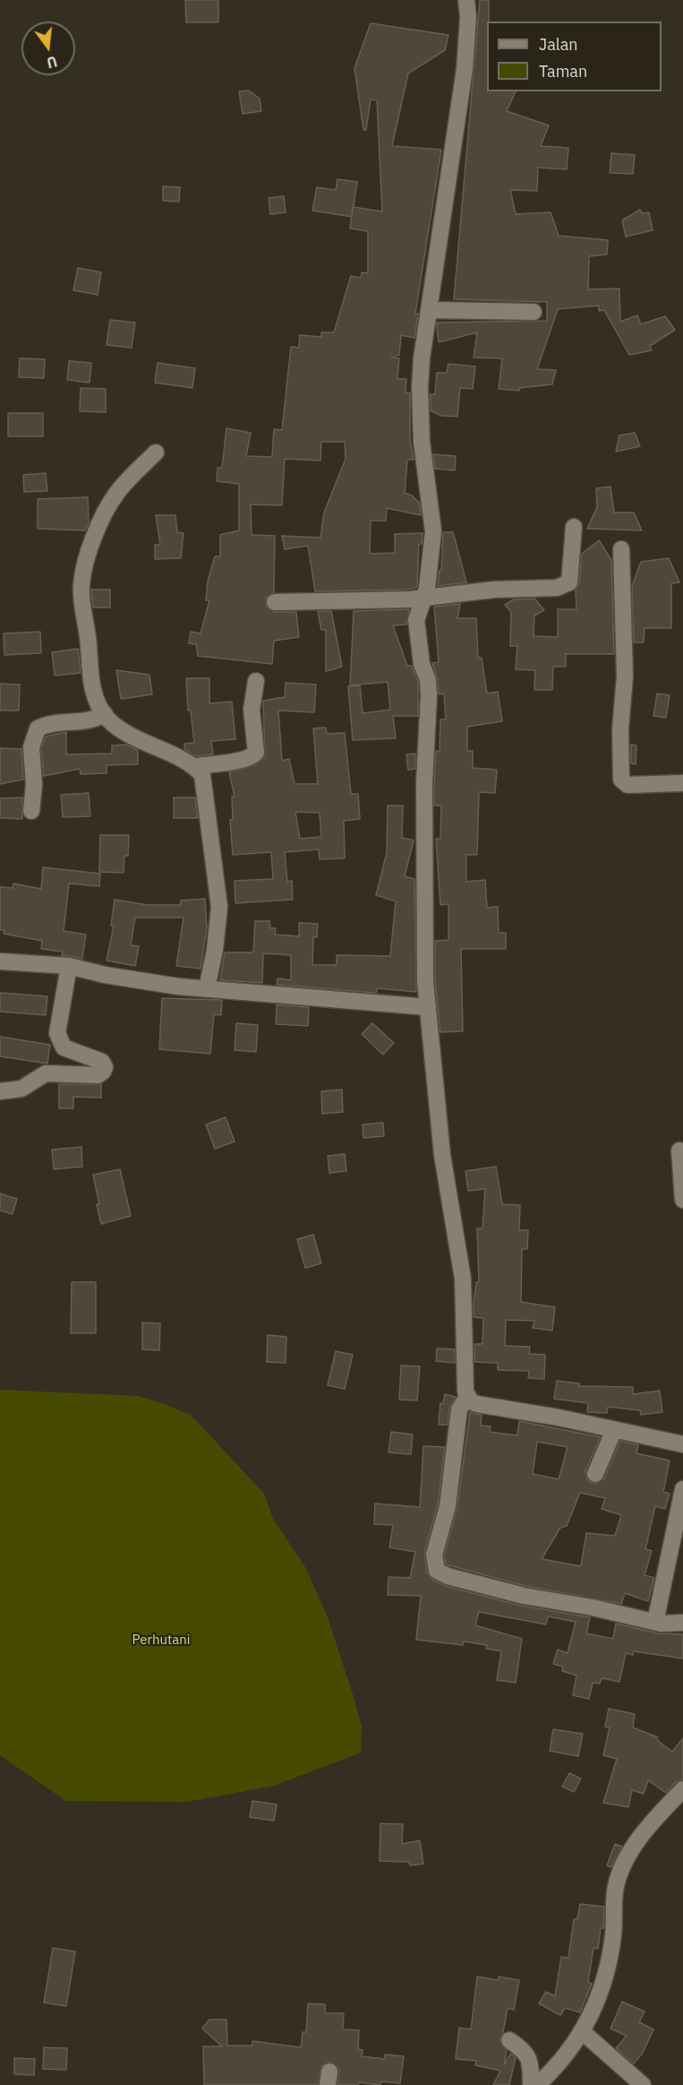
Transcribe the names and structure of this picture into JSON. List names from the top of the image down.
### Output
{
  "parks": ["Perhutani"],
  "legend": ["Jalan", "Taman"],
  "north": "bottom"
}
